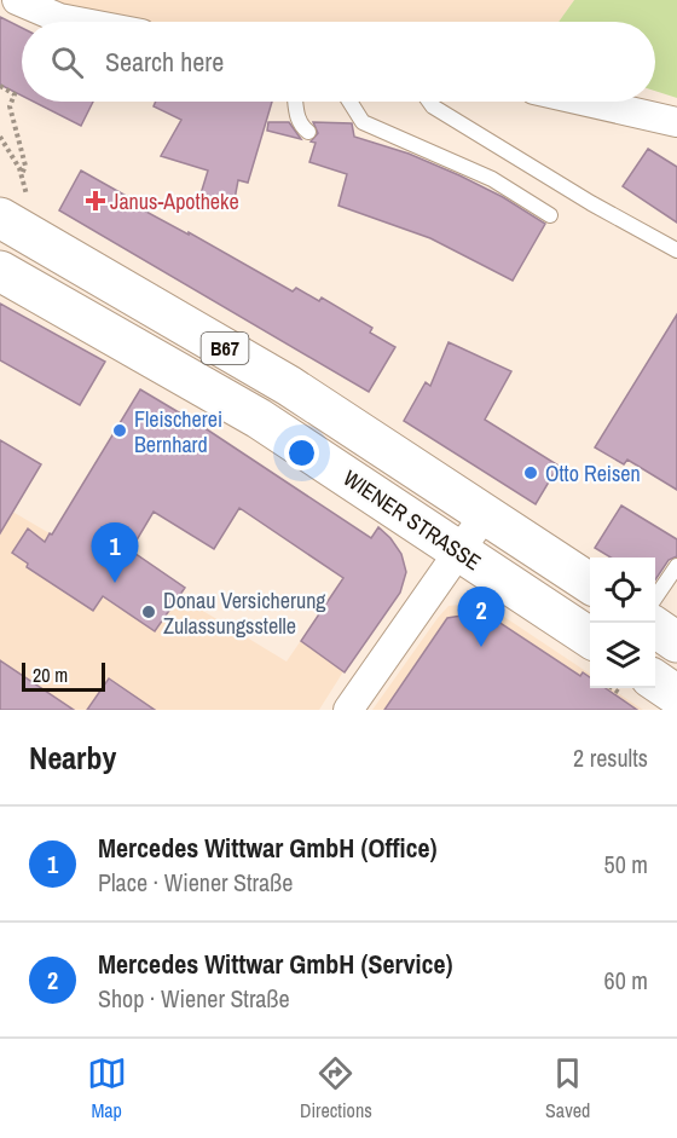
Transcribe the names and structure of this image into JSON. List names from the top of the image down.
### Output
{
  "streets": {
    "main road": ["B67", "WIENER STRASSE"]
  },
  "places": {
    "health": ["Janus-Apotheke"],
    "other": ["Fleischerei Bernhard", "Otto Reisen", "Donau Versicherung Zulassungsstelle"]
  },
  "scale_bar": "20 m",
  "page": {
    "search": "Search here",
    "pins": ["1", "2"],
    "scale": "20 m",
    "heading": ["Nearby", "2 results"],
    "list": [
      {
        "mark": "1",
        "name": "Mercedes Wittwar GmbH (Office)",
        "note": "Place · Wiener Straße",
        "value": "50 m"
      },
      {
        "mark": "2",
        "name": "Mercedes Wittwar GmbH (Service)",
        "note": "Shop · Wiener Straße",
        "value": "60 m"
      }
    ],
    "nav": ["Map", "Directions", "Saved"]
  }
}
